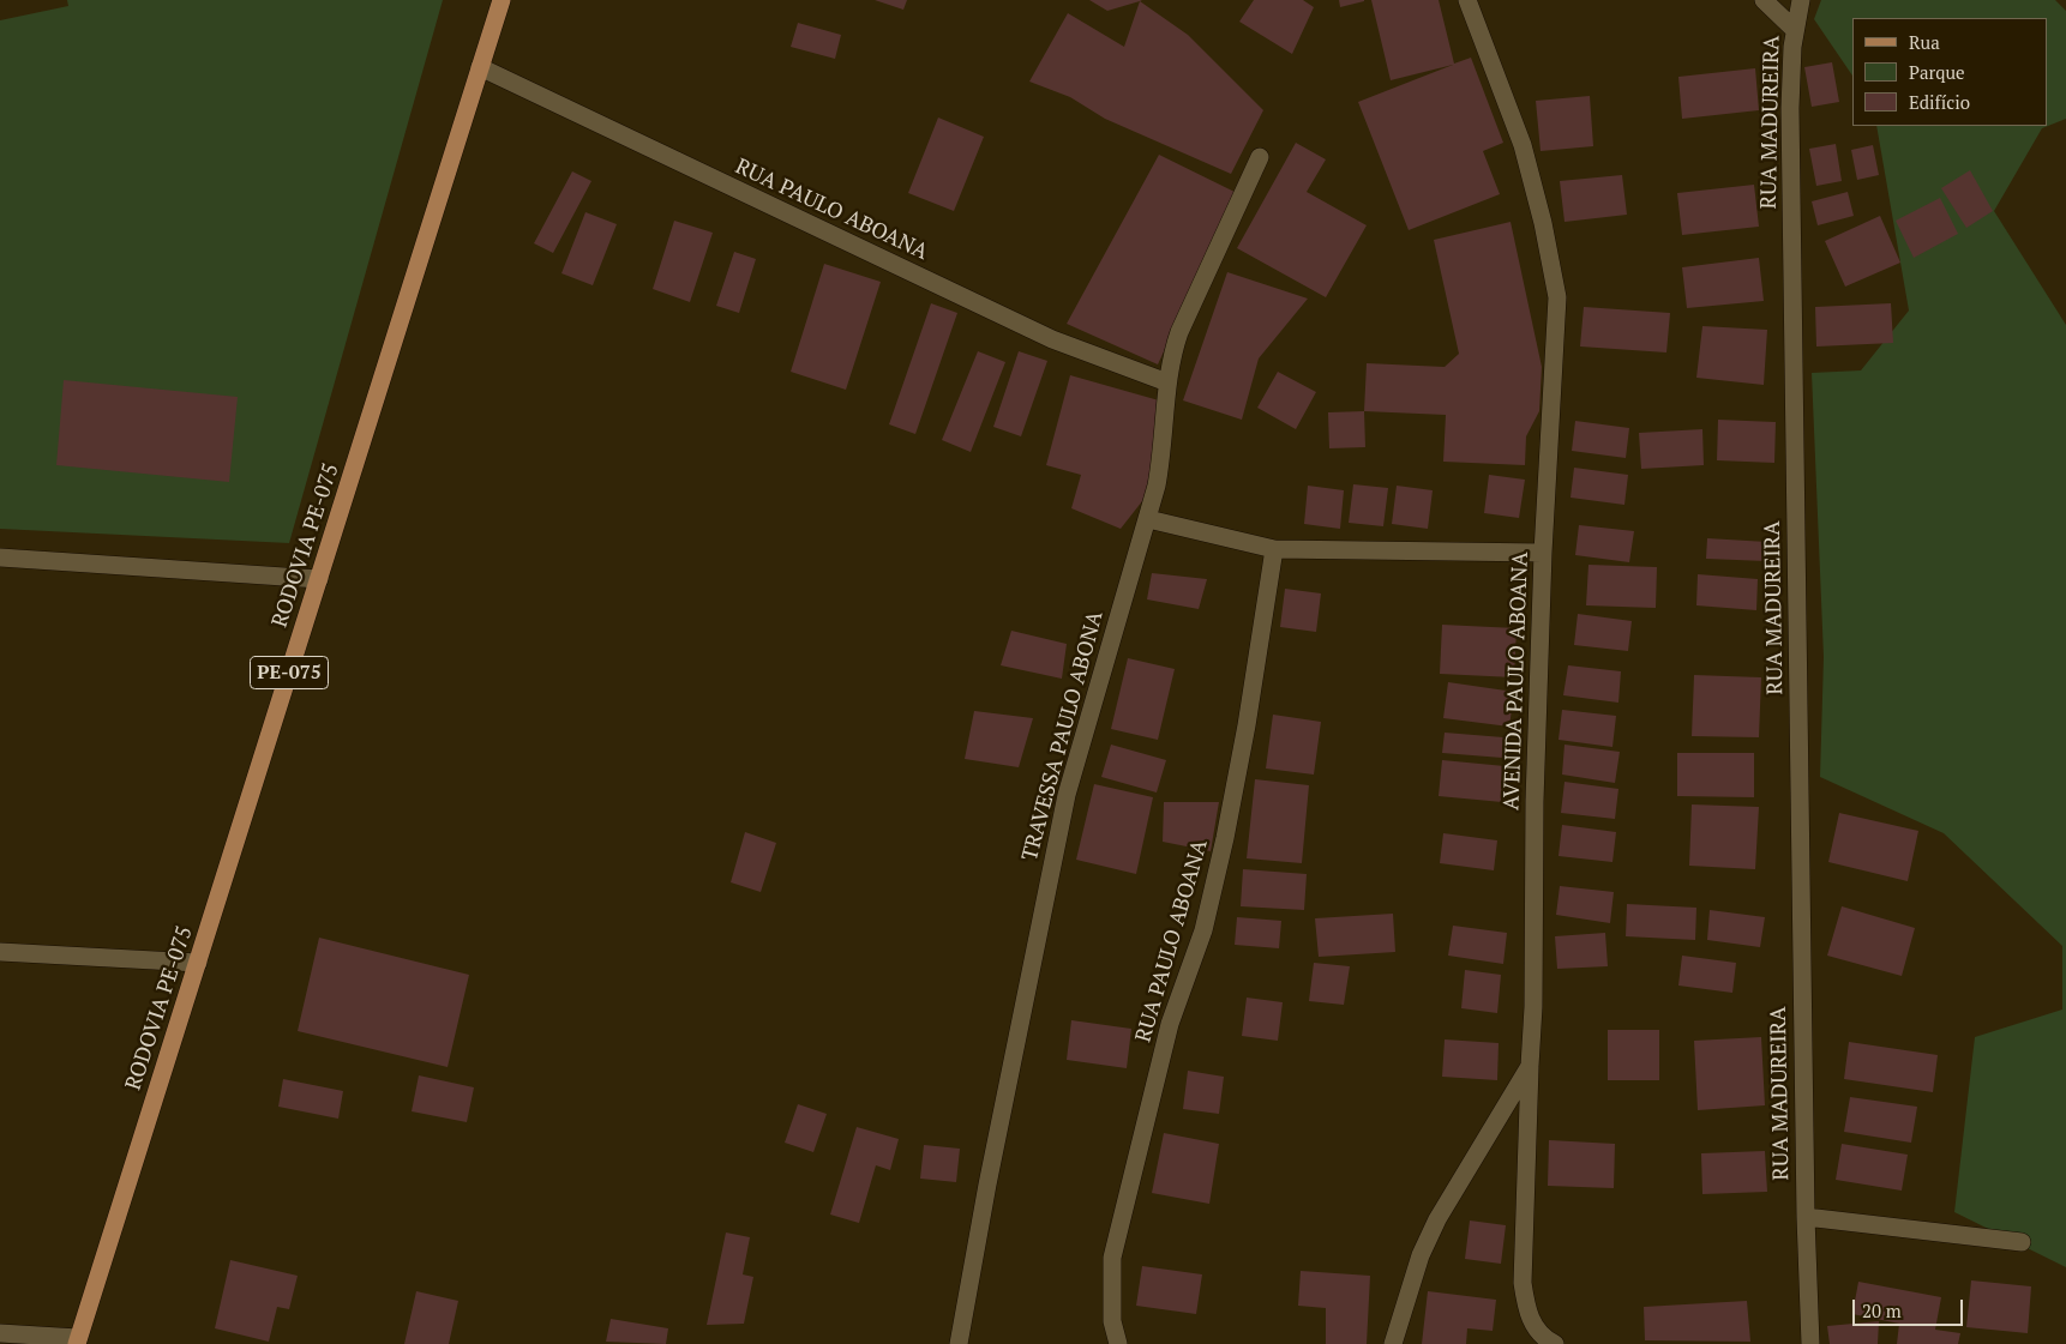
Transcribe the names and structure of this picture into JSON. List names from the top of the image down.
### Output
{
  "streets": {
    "main road": ["RODOVIA PE-075", "PE-075"],
    "street": [
      "RUA MADUREIRA",
      "RUA PAULO ABOANA",
      "AVENIDA PAULO ABOANA",
      "TRAVESSA PAULO ABONA"
    ]
  },
  "crossings": [
    ["RUA PAULO ABOANA", "RODOVIA PE-075"],
    ["RUA PAULO ABOANA", "TRAVESSA PAULO ABONA"]
  ],
  "legend": ["Rua", "Parque", "Edifício"],
  "scale_bar": "20 m"
}
